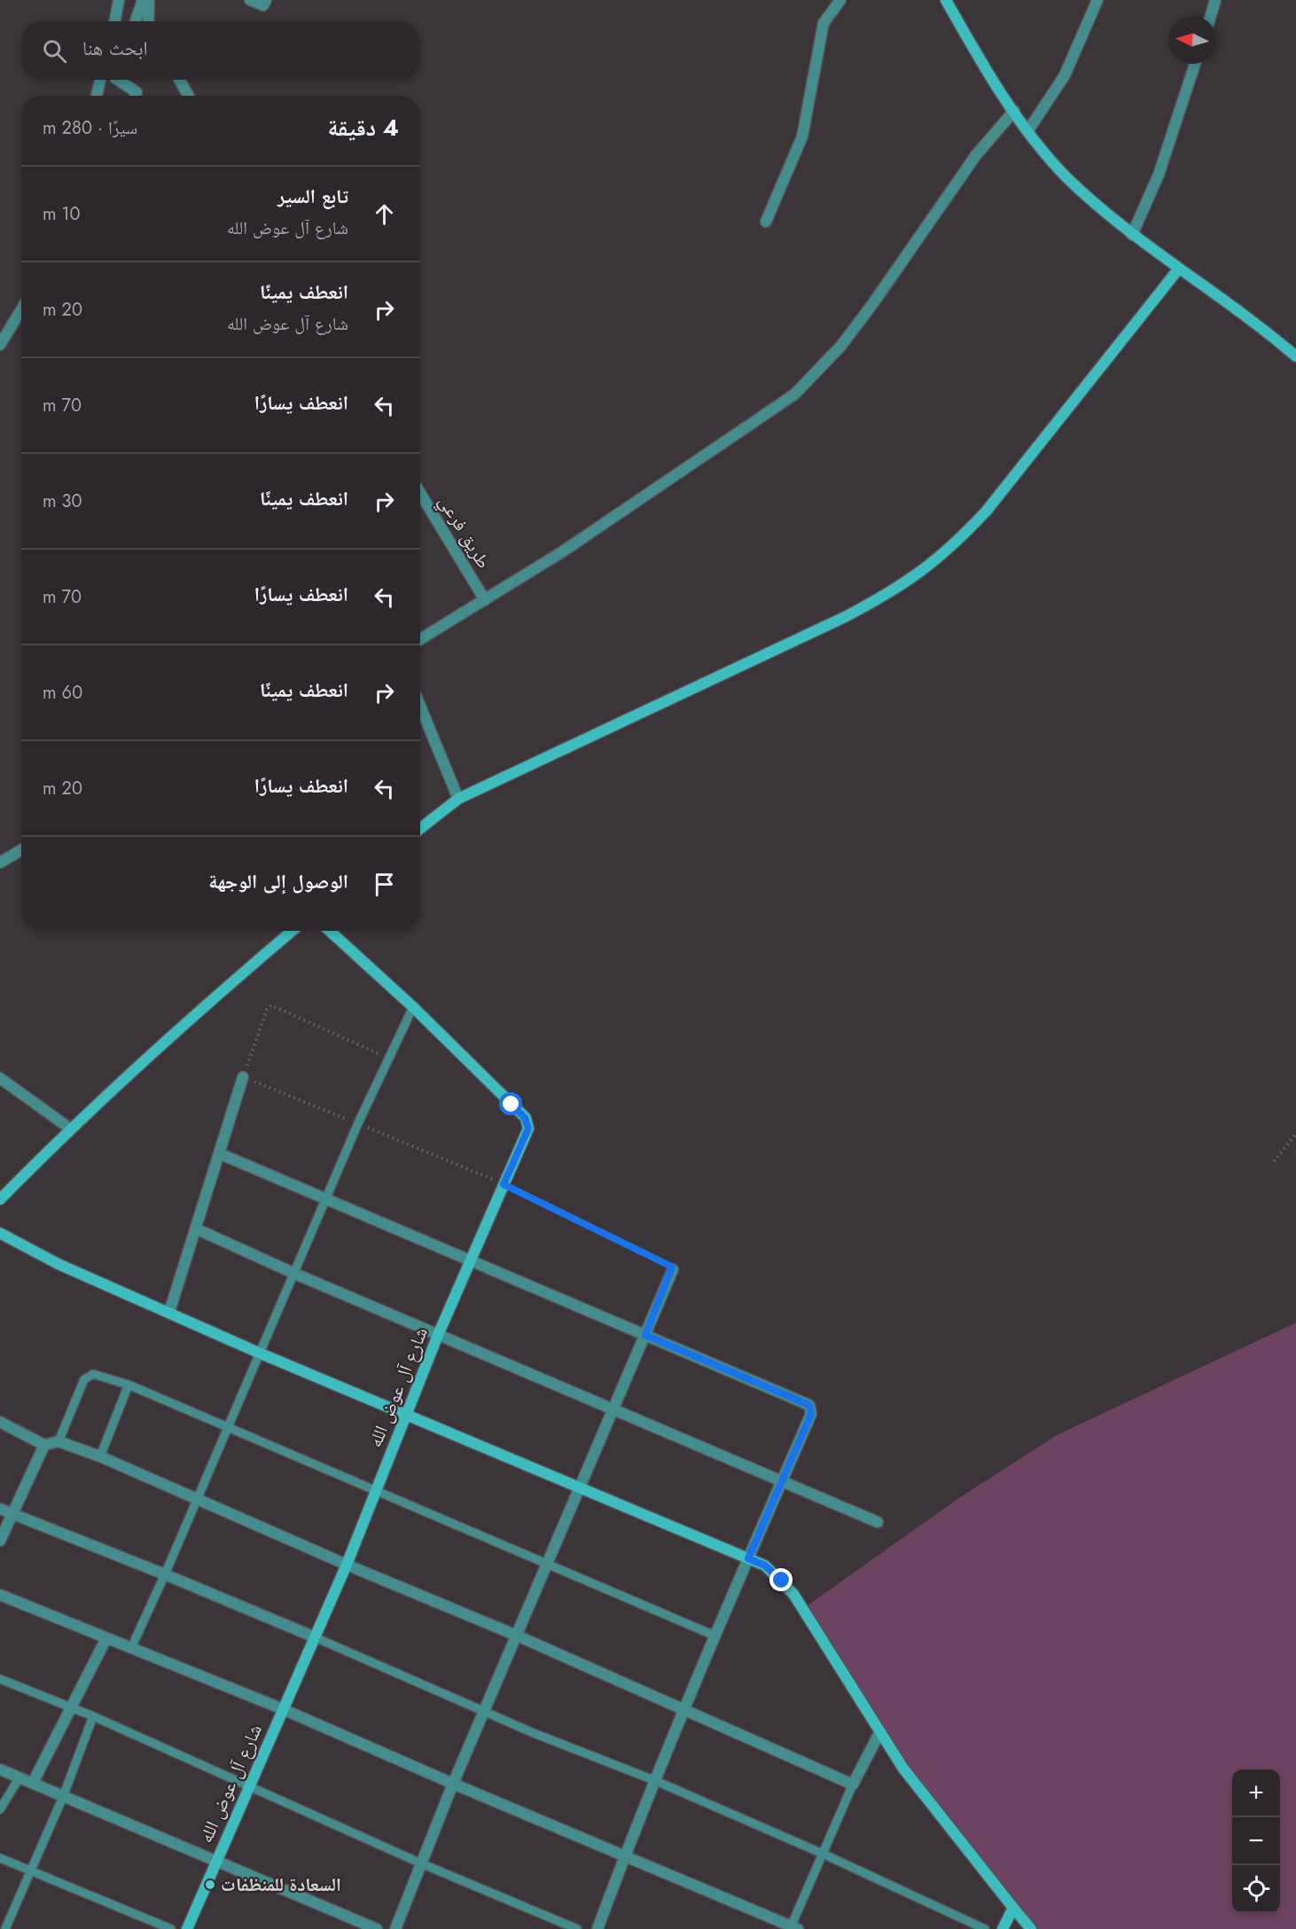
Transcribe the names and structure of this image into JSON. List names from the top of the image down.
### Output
{
  "streets": {
    "street": ["طريق فرعي", "شارع آل عوض الله"]
  },
  "places": ["السعادة للمنظفات"],
  "north": "left",
  "page": {
    "search": "ابحث هنا",
    "heading": ["4 دقيقة", "سيرًا · 280 m"],
    "list": [
      ["تابع السير", "شارع آل عوض الله", "10 m"],
      ["انعطف يمينًا", "شارع آل عوض الله", "20 m"],
      ["انعطف يسارًا", "70 m"],
      ["انعطف يمينًا", "30 m"],
      ["انعطف يسارًا", "70 m"],
      ["انعطف يمينًا", "60 m"],
      ["انعطف يسارًا", "20 m"],
      "الوصول إلى الوجهة"
    ],
    "map_buttons": ["+", "−"]
  }
}
